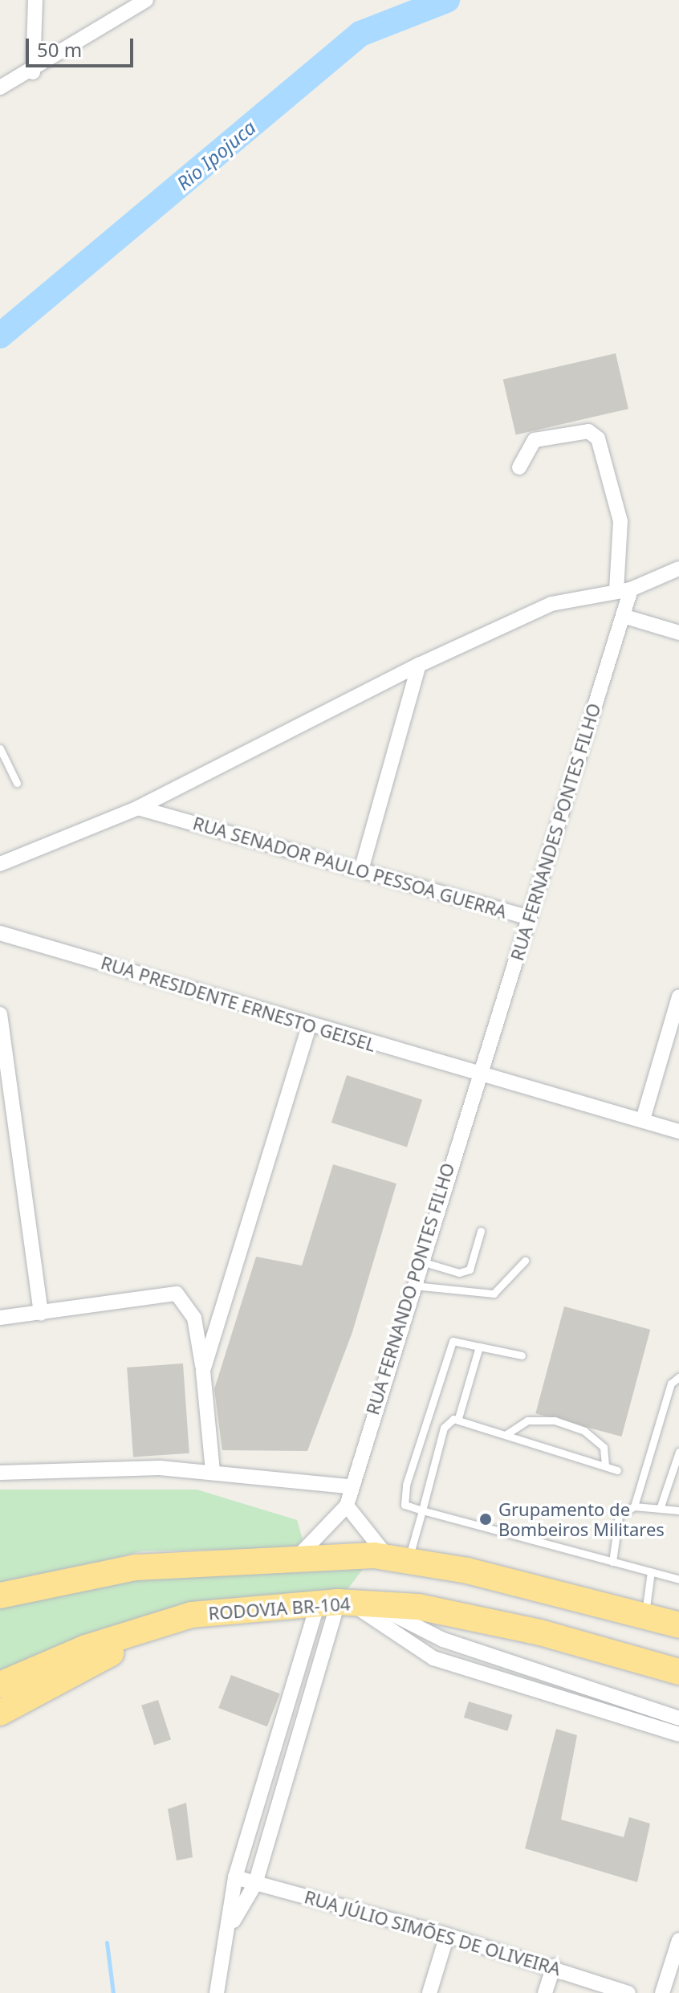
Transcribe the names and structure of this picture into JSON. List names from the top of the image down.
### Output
{
  "streets": {
    "highway": ["RODOVIA BR-104"],
    "street": [
      "RUA FERNANDES PONTES FILHO",
      "RUA SENADOR PAULO PESSOA GUERRA",
      "RUA PRESIDENTE ERNESTO GEISEL",
      "RUA FERNANDO PONTES FILHO",
      "RUA JÚLIO SIMÕES DE OLIVEIRA"
    ]
  },
  "crossings": [
    ["RUA FERNANDES PONTES FILHO", "RUA SENADOR PAULO PESSOA GUERRA"],
    ["RUA FERNANDES PONTES FILHO", "RUA PRESIDENTE ERNESTO GEISEL"],
    ["RUA FERNANDES PONTES FILHO", "RUA FERNANDO PONTES FILHO"],
    ["RUA PRESIDENTE ERNESTO GEISEL", "RUA FERNANDO PONTES FILHO"]
  ],
  "water": ["Rio Ipojuca"],
  "places": ["Grupamento de Bombeiros Militares"],
  "scale_bar": "50 m"
}
